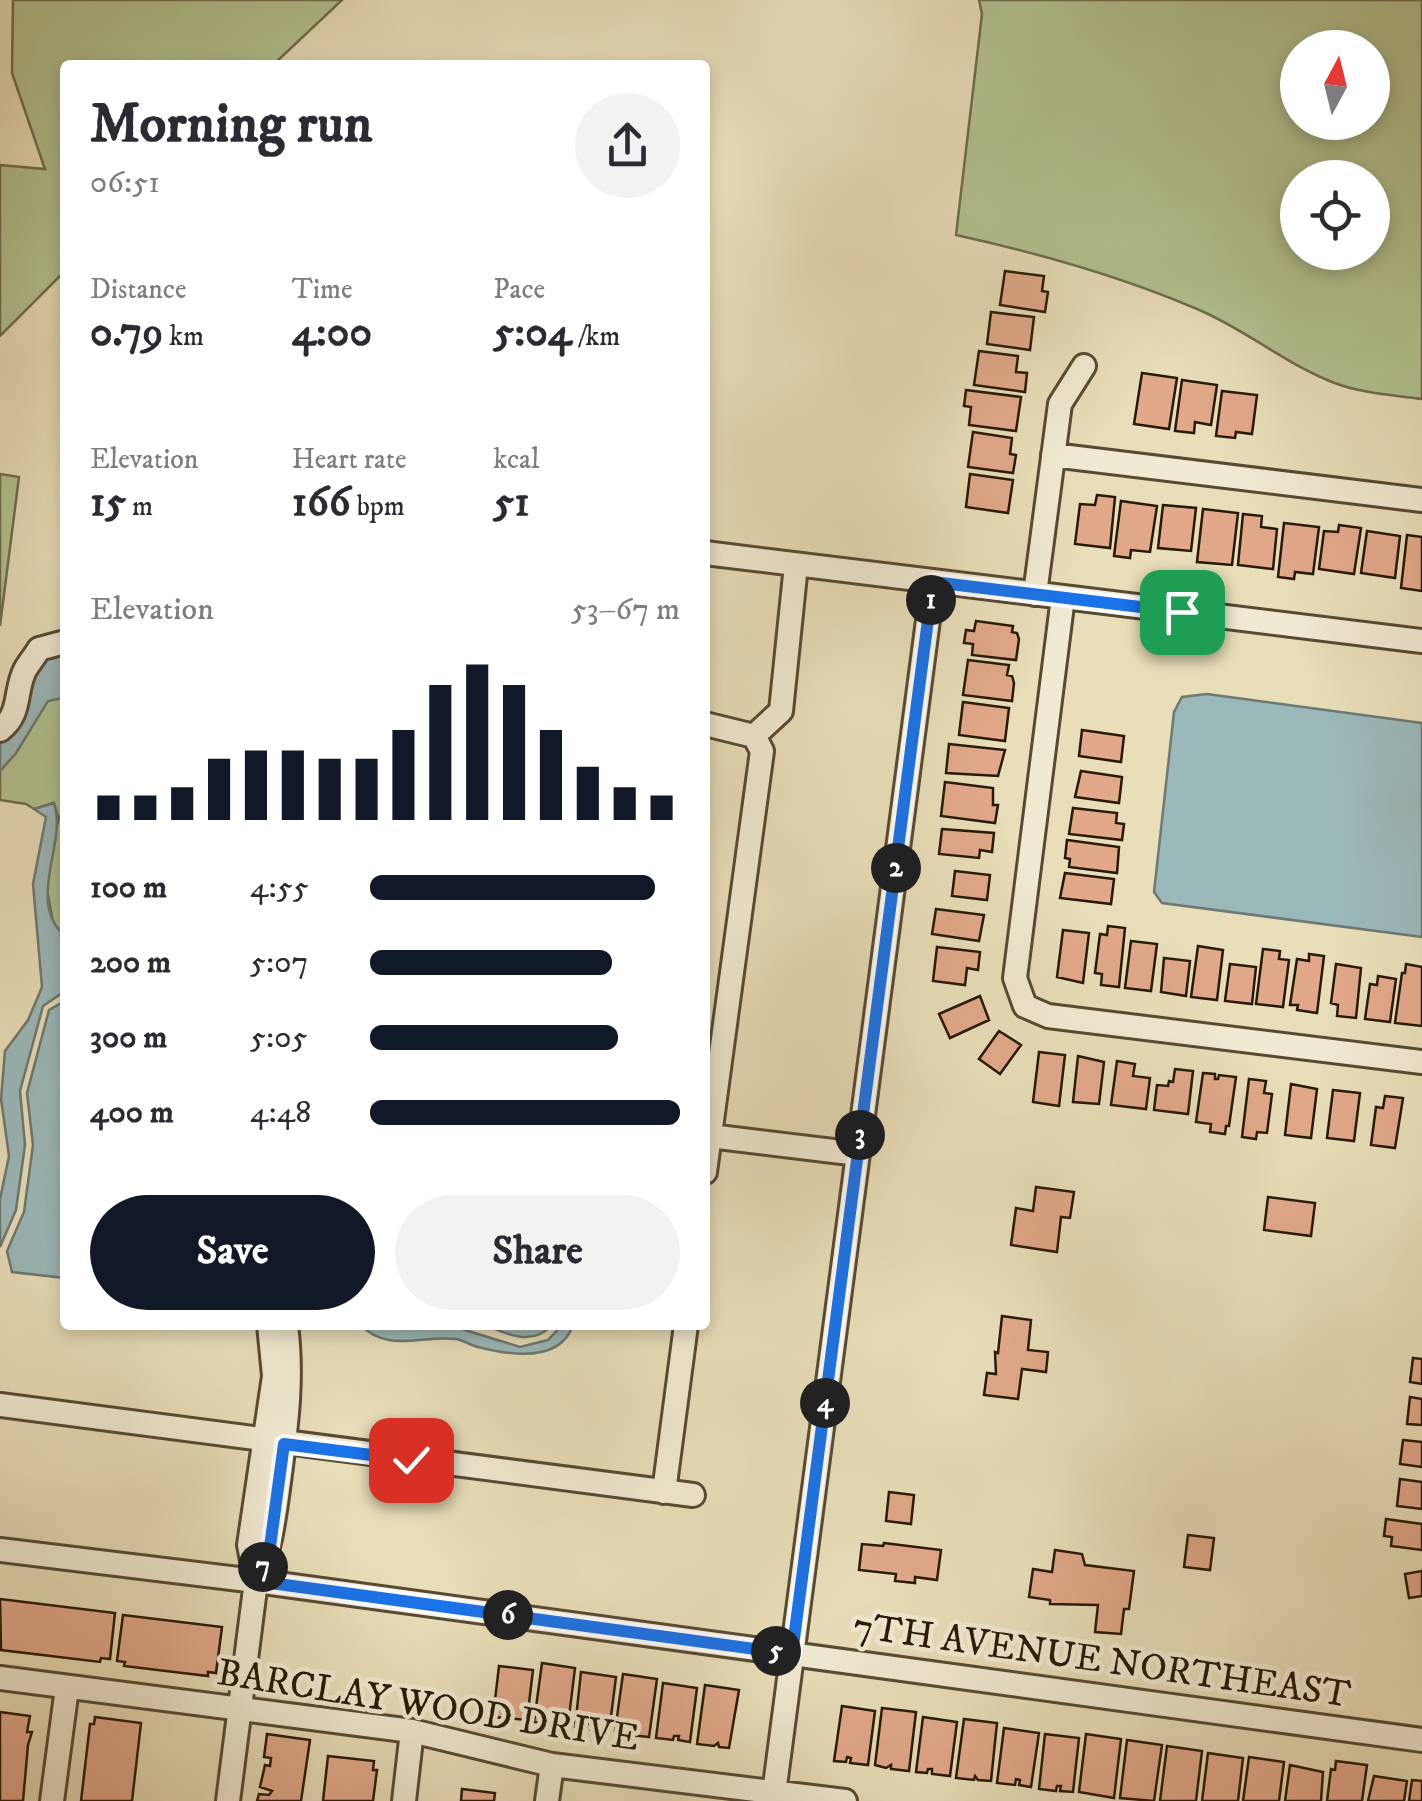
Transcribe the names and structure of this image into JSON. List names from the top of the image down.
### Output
{
  "streets": {
    "street": ["7TH AVENUE NORTHEAST", "BARCLAY WOOD DRIVE"]
  },
  "north": "top",
  "page": {
    "heading": ["Morning run", "06:51"],
    "stats": [
      ["Distance", "0.79 km"],
      ["Time", "4:00"],
      ["Pace", "5:04 /km"],
      ["Elevation", "15 m"],
      ["Heart rate", "166 bpm"],
      ["kcal", "51"]
    ],
    "chart": ["Elevation", "53–67 m"],
    "pins": [
      "1",
      "2",
      "3",
      "4",
      "7",
      "6",
      "5"
    ],
    "list": [
      {
        "name": "100 m",
        "note": "4:55"
      },
      {
        "name": "200 m",
        "note": "5:07"
      },
      {
        "name": "300 m",
        "note": "5:05"
      },
      {
        "name": "400 m",
        "note": "4:48"
      }
    ],
    "buttons": ["Save", "Share"]
  }
}
